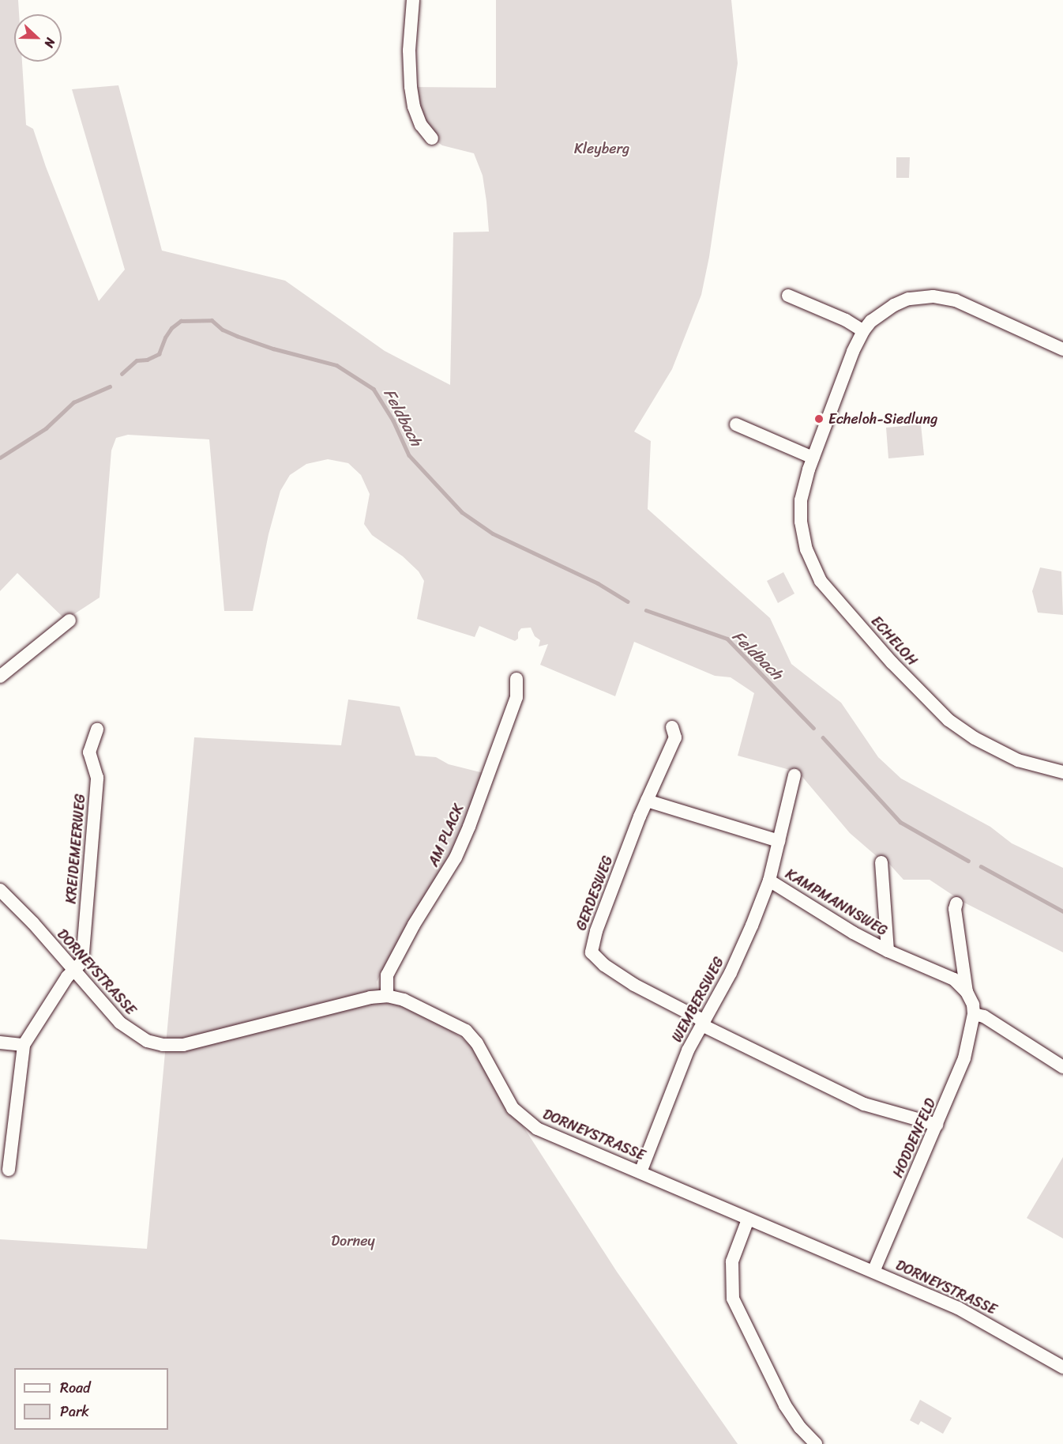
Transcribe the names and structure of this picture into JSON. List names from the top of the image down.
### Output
{
  "streets": {
    "street": [
      "ECHELOH",
      "AM PLACK",
      "KREIDEMEERWEG",
      "GERDESWEG",
      "KAMPMANNSWEG",
      "DORNEYSTRASSE",
      "WEMBERSWEG",
      "HODDENFELD"
    ]
  },
  "crossings": [
    ["AM PLACK", "DORNEYSTRASSE"],
    ["KREIDEMEERWEG", "DORNEYSTRASSE"],
    ["GERDESWEG", "WEMBERSWEG"],
    ["GERDESWEG", "HODDENFELD"],
    ["KAMPMANNSWEG", "WEMBERSWEG"],
    ["DORNEYSTRASSE", "WEMBERSWEG"],
    ["DORNEYSTRASSE", "HODDENFELD"]
  ],
  "water": ["Feldbach"],
  "parks": ["Kleyberg", "Dorney"],
  "places": ["Echeloh-Siedlung"],
  "legend": ["Road", "Park"],
  "north": "right"
}
